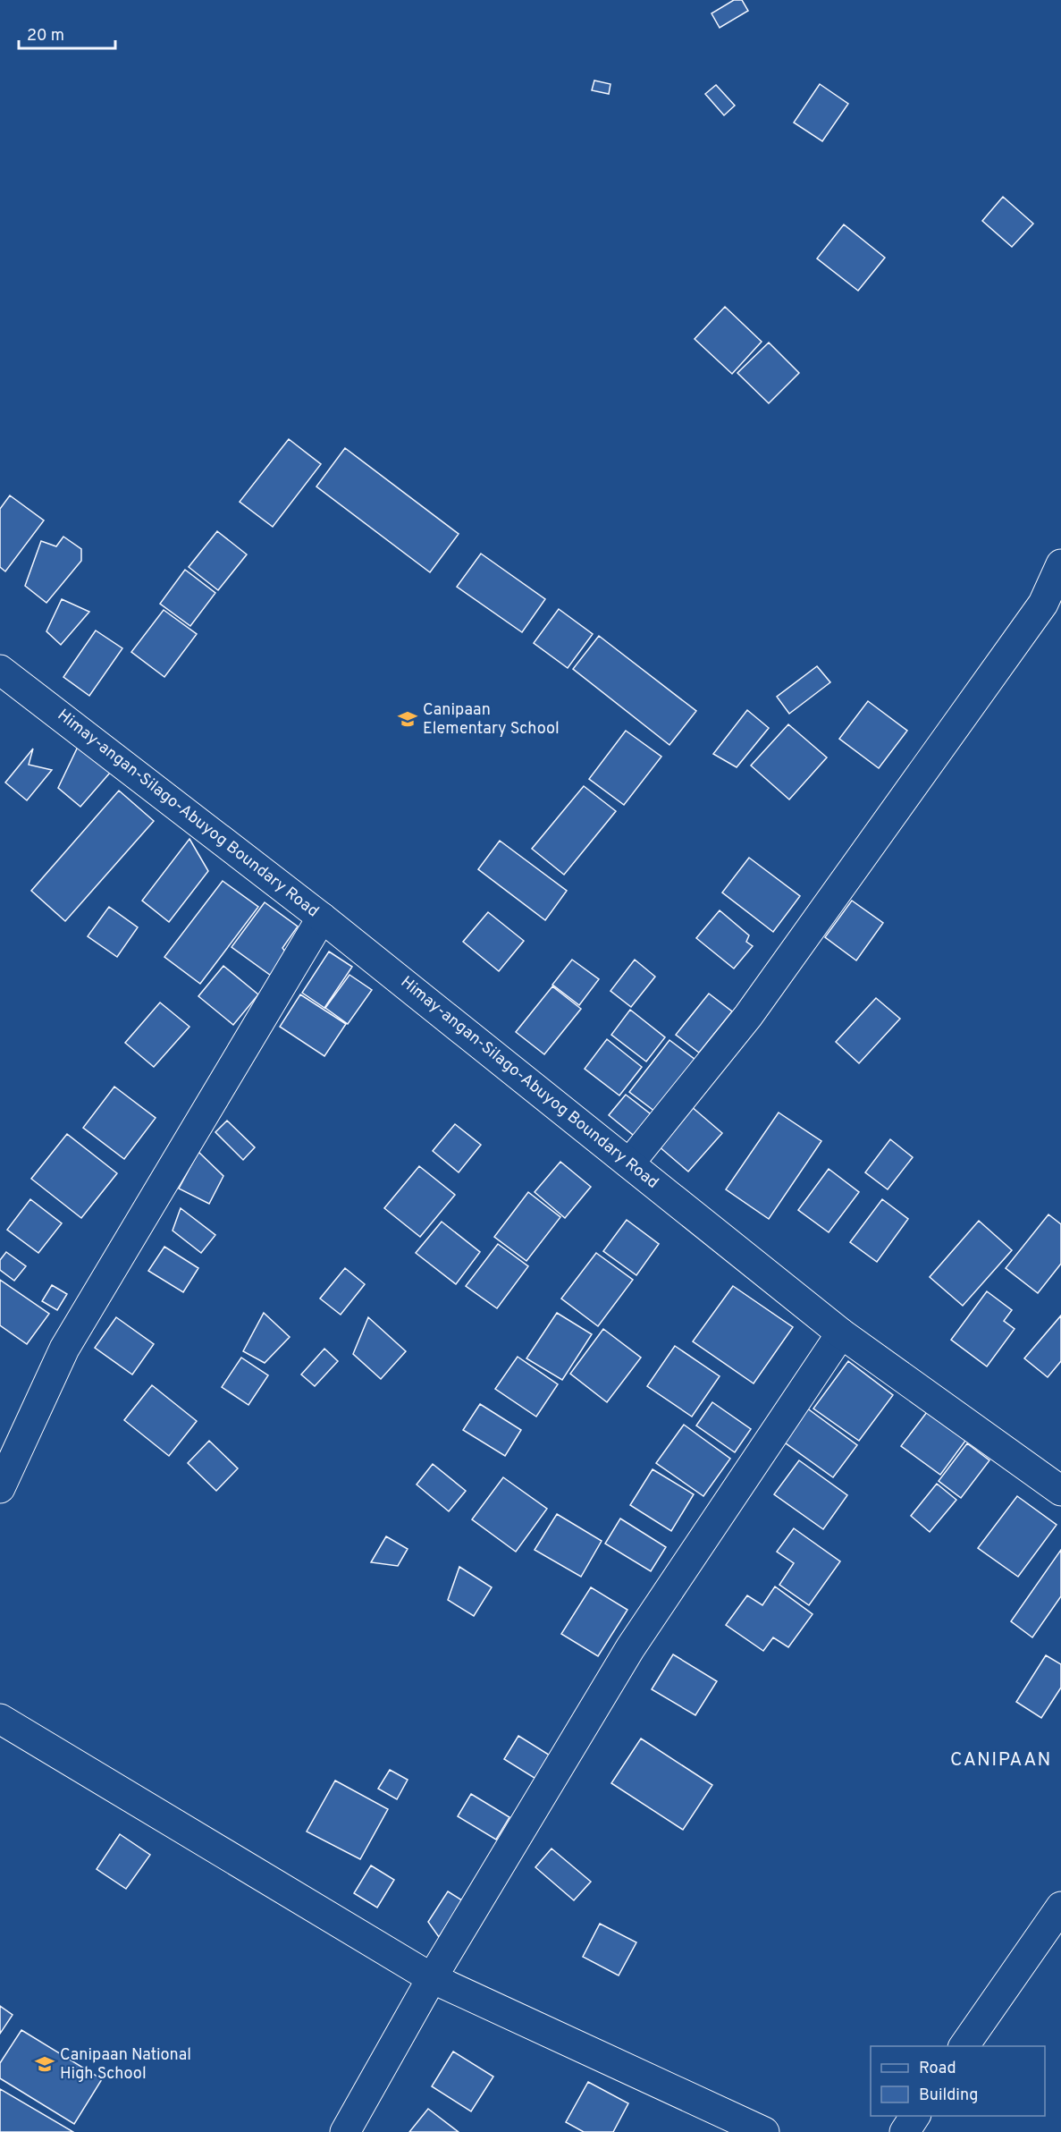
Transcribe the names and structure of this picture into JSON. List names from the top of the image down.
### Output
{
  "streets": {
    "street": ["Himay-angan-Silago-Abuyog Boundary Road"]
  },
  "districts": ["CANIPAAN"],
  "places": {
    "school or university": ["Canipaan Elementary School", "Canipaan National High School"]
  },
  "legend": ["Road", "Building"],
  "scale_bar": "20 m"
}
